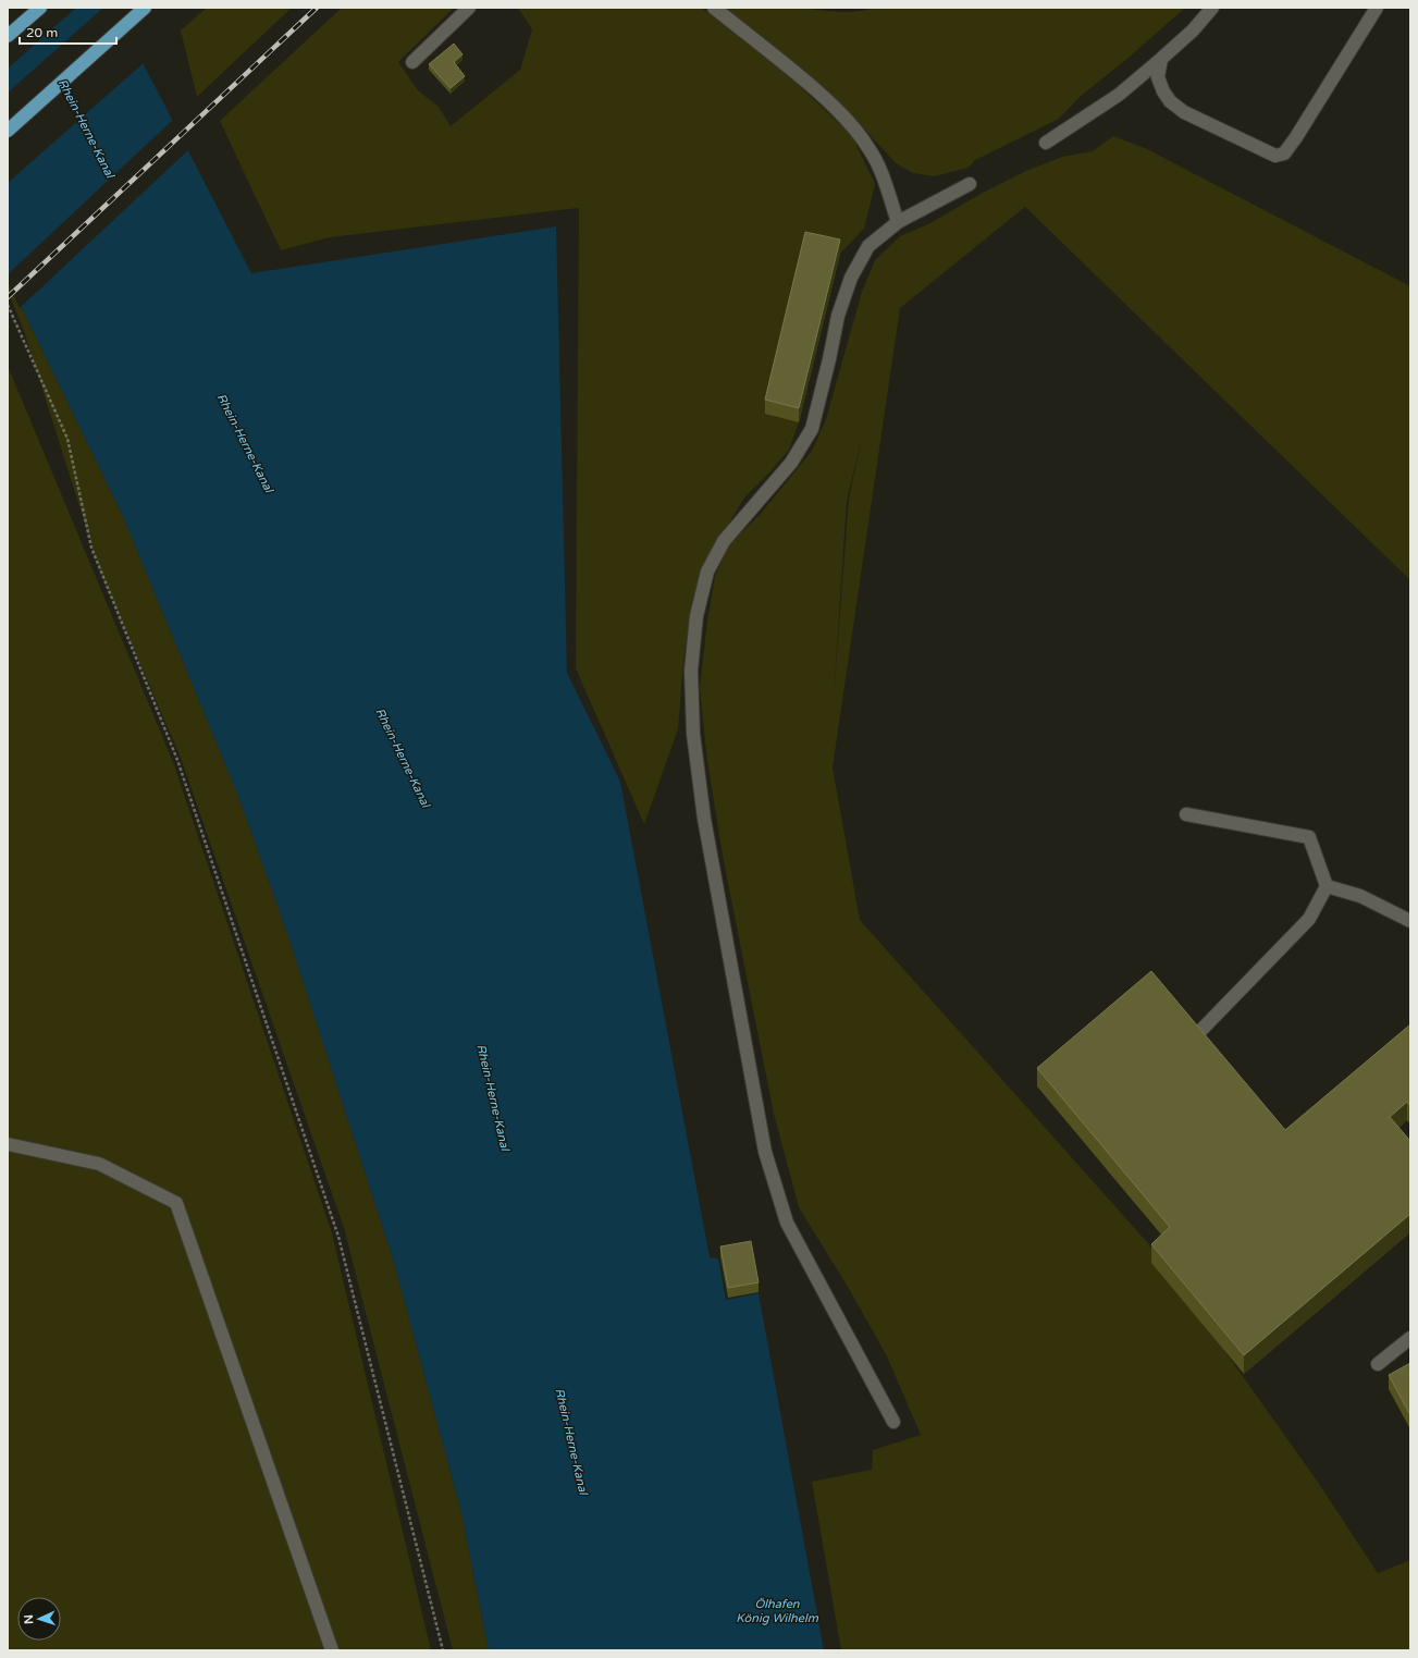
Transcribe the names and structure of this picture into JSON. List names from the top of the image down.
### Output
{
  "water": ["Rhein-Herne-Kanal", "Ölhafen König Wilhelm"],
  "scale_bar": "20 m",
  "north": "left"
}
